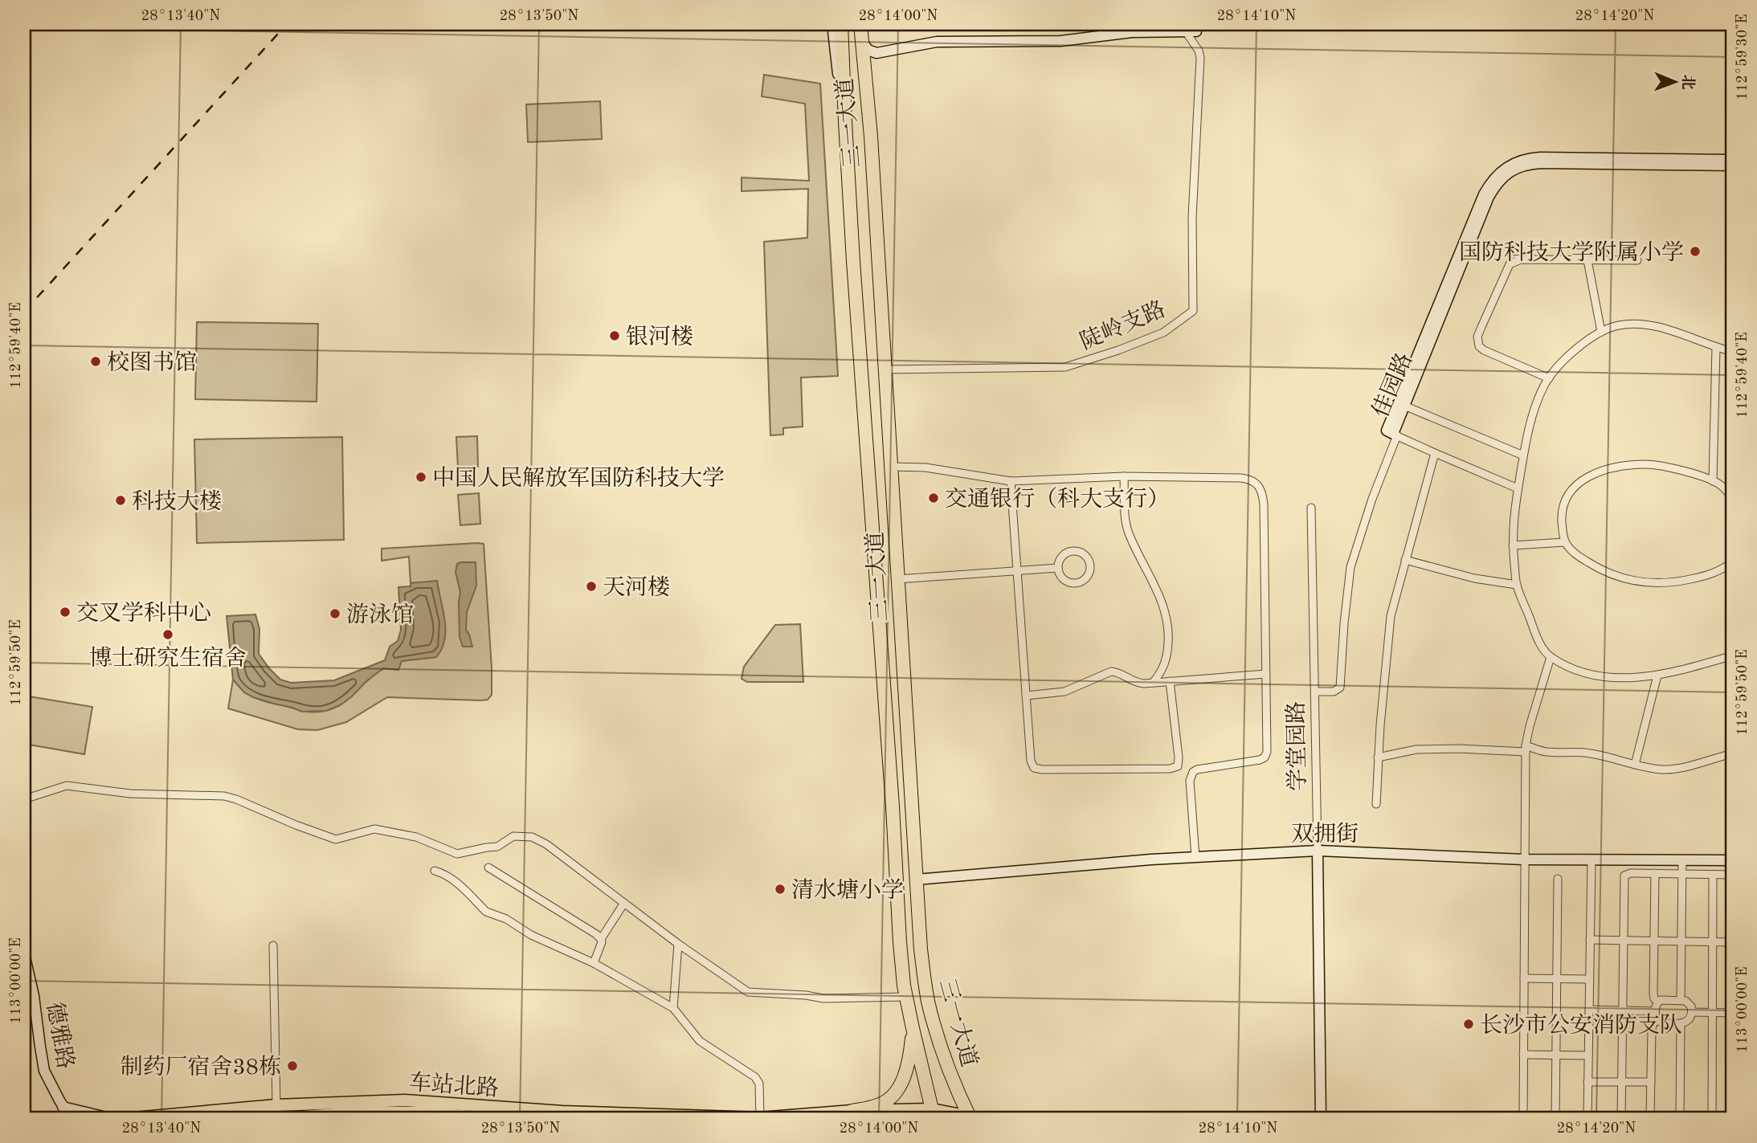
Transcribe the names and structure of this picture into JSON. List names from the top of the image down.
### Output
{
  "streets": {
    "highway": ["三一大道"],
    "main road": ["车站北路"],
    "street": [
      "陡岭支路",
      "佳园路",
      "学堂园路",
      "双拥街",
      "德雅路"
    ]
  },
  "crossings": [
    ["三一大道", "陡岭支路"],
    ["三一大道", "双拥街"],
    ["三一大道", "车站北路"],
    ["学堂园路", "双拥街"]
  ],
  "places": [
    "国防科技大学附属小学",
    "银河楼",
    "校图书馆",
    "中国人民解放军国防科技大学",
    "交通银行（科大支行）",
    "科技大楼",
    "天河楼",
    "交叉学科中心",
    "游泳馆",
    "博士研究生宿舍",
    "清水塘小学",
    "长沙市公安消防支队",
    "制药厂宿舍38栋"
  ],
  "north": "right",
  "coordinates": [
    "28°13'40\"N",
    "28°13'50\"N",
    "28°14'00\"N",
    "28°14'10\"N",
    "28°14'20\"N",
    "112°59'30\"E",
    "112°59'40\"E",
    "112°59'50\"E",
    "113°00'00\"E"
  ]
}
